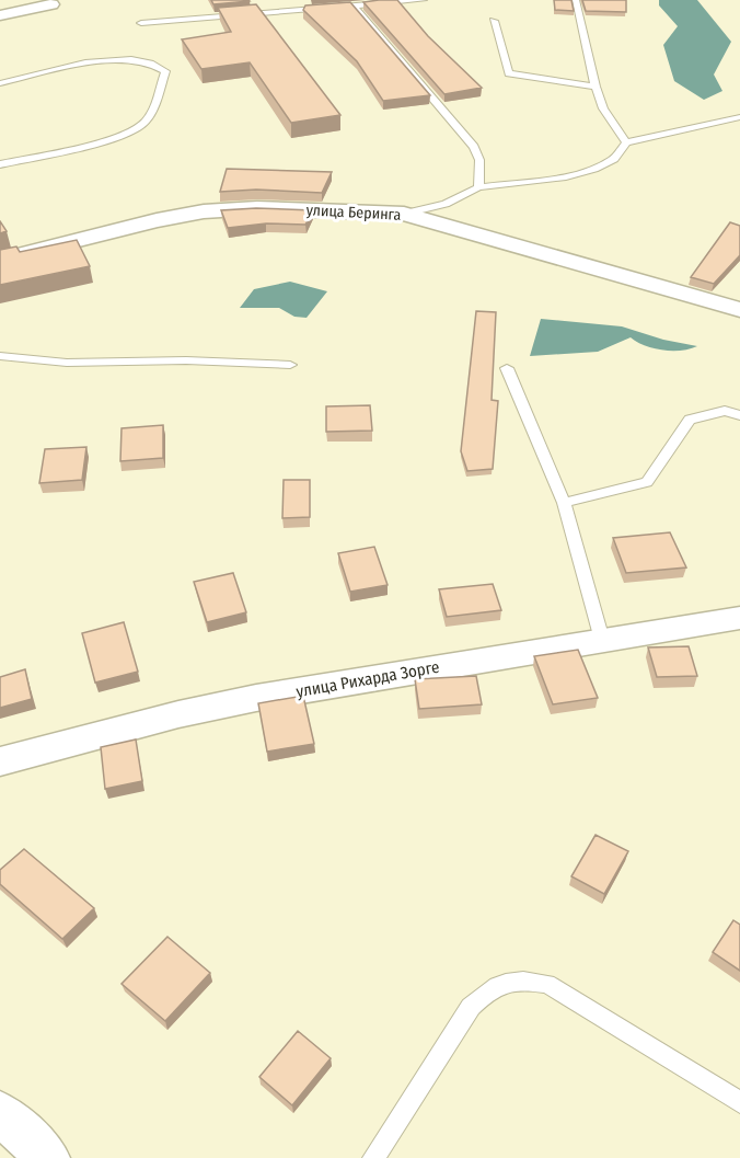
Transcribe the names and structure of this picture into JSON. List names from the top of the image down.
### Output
{
  "streets": {
    "street": ["улица Беринга", "улица Рихарда Зорге"]
  }
}
